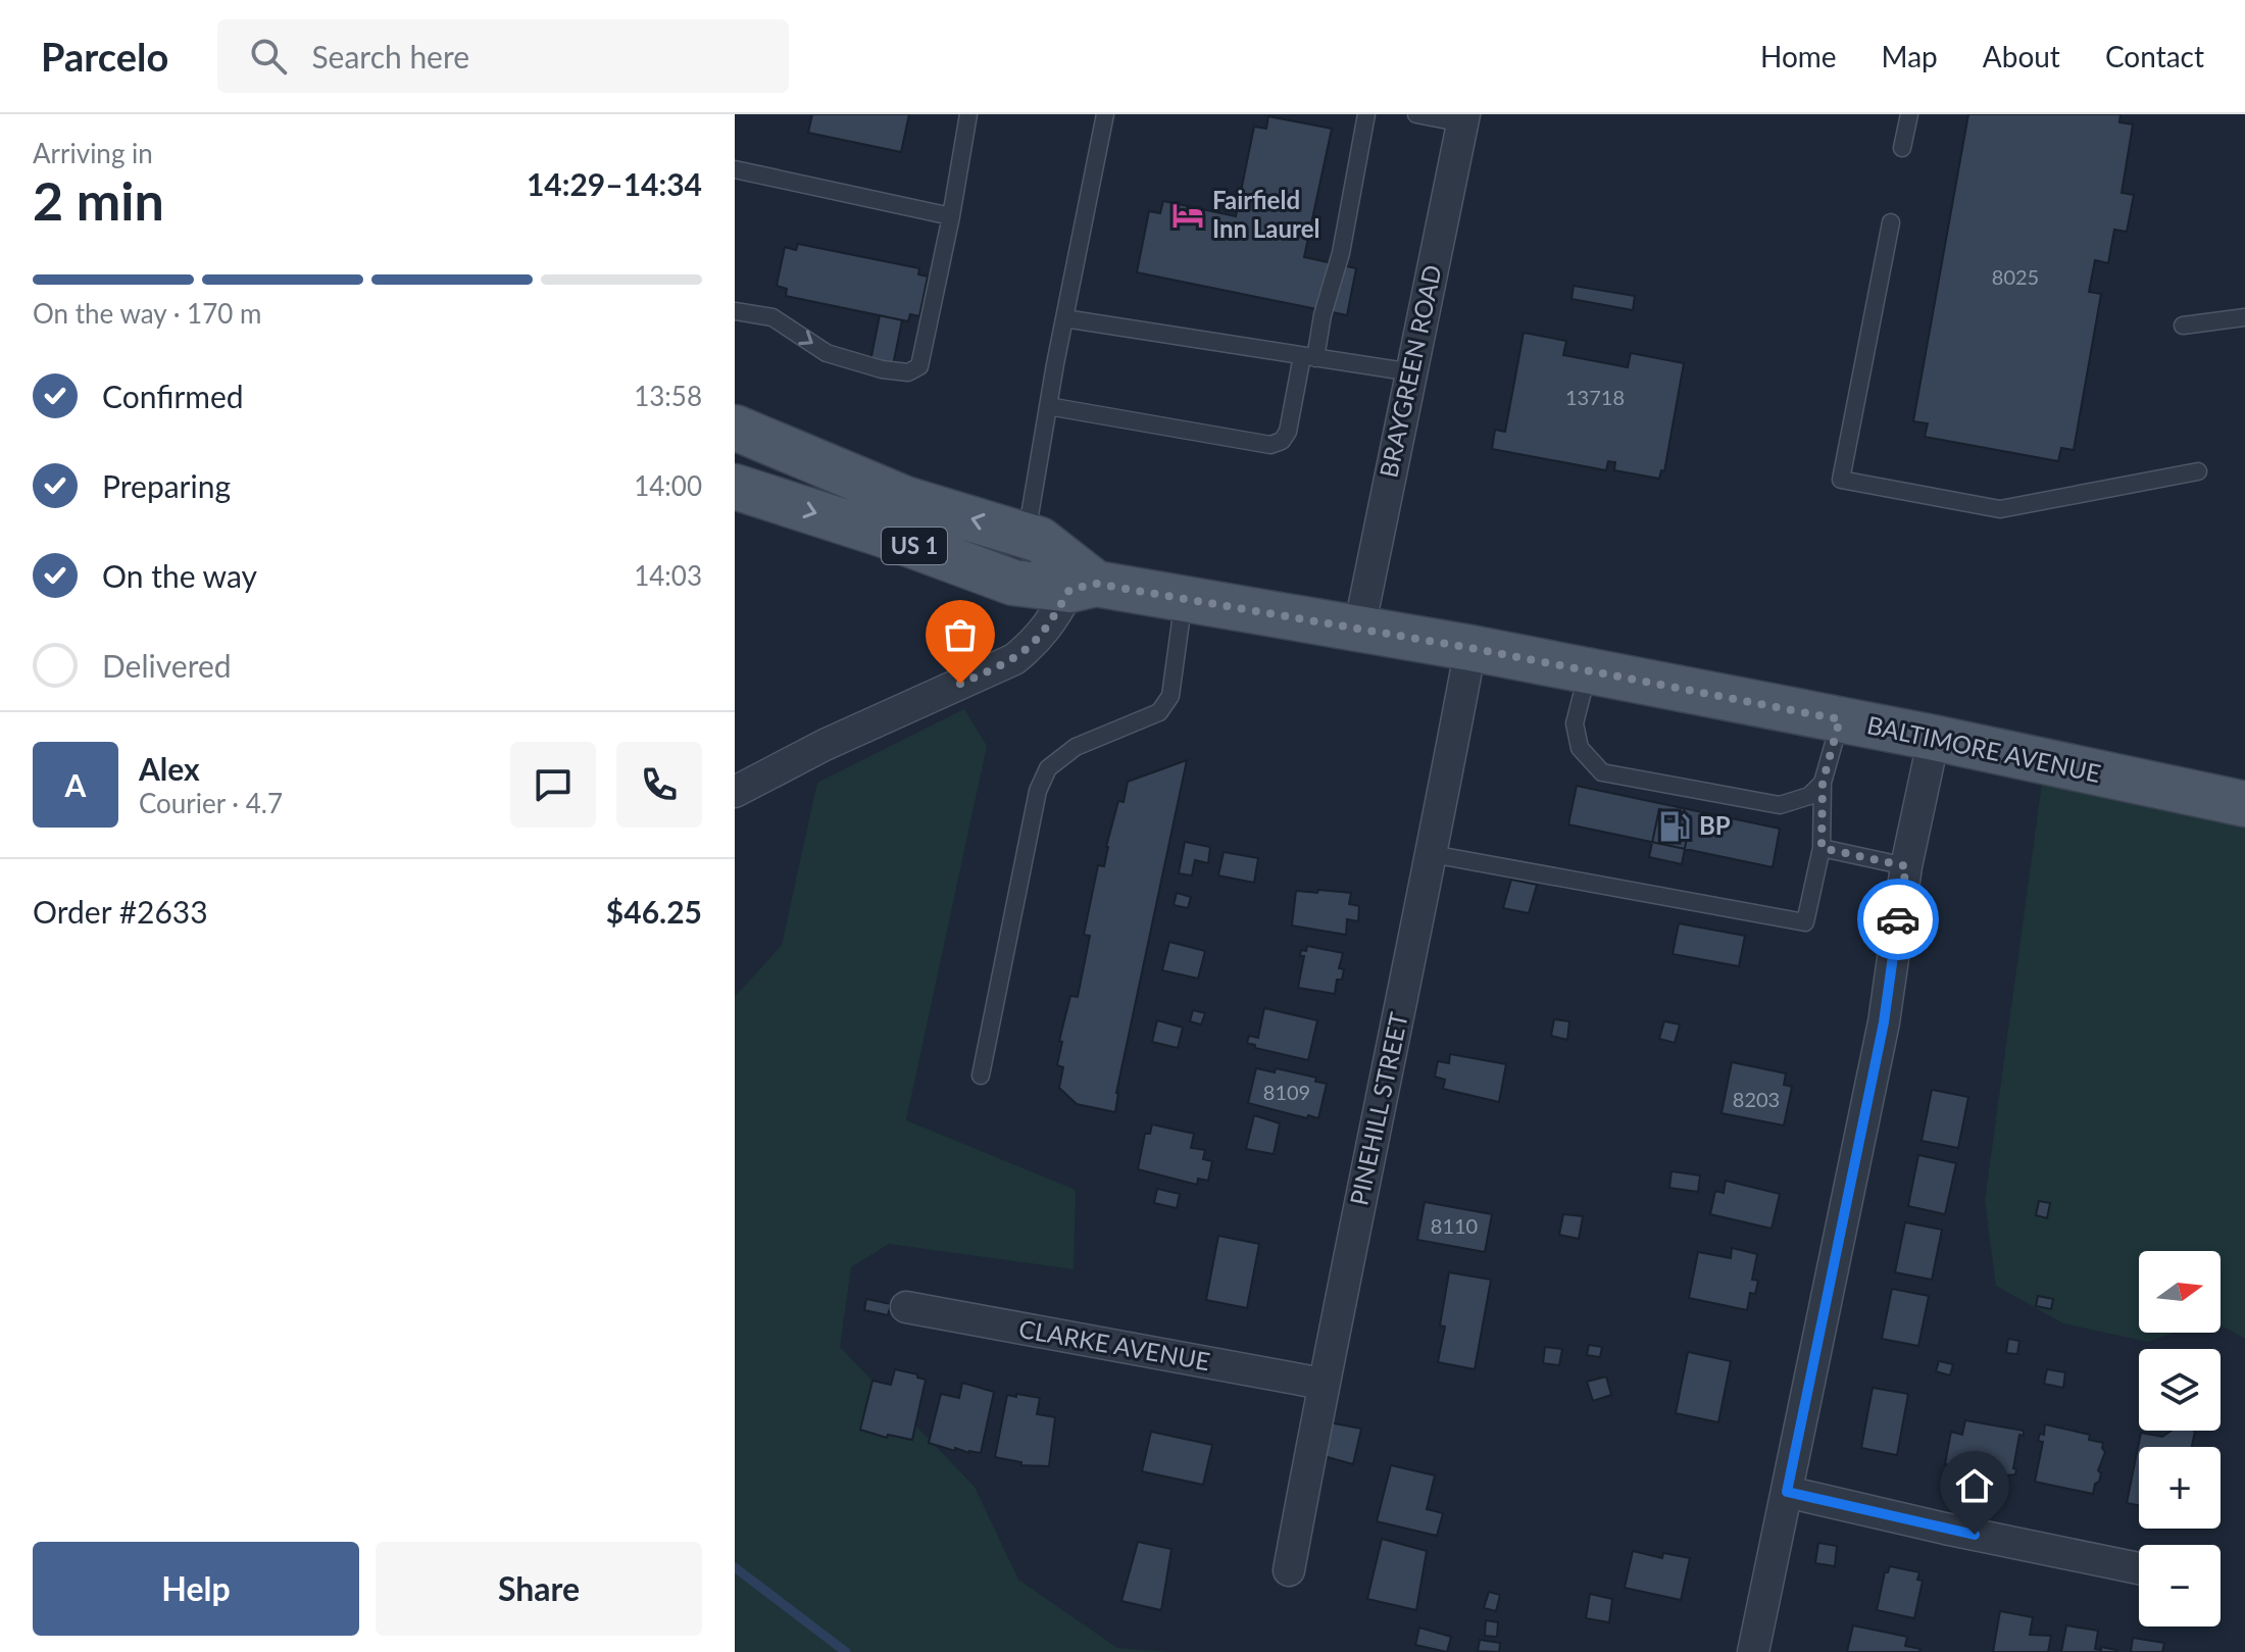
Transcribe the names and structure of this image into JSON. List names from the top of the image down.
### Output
{
  "streets": {
    "main road": ["US 1", "BALTIMORE AVENUE"],
    "street": ["BRAYGREEN ROAD", "PINEHILL STREET", "CLARKE AVENUE"]
  },
  "crossings": [
    ["BRAYGREEN ROAD", "BALTIMORE AVENUE"],
    ["BALTIMORE AVENUE", "PINEHILL STREET"],
    ["PINEHILL STREET", "CLARKE AVENUE"]
  ],
  "places": {
    "hotel": ["Fairfield Inn Laurel"],
    "fuel station": ["BP"]
  },
  "house_numbers": [
    "8025",
    "13718",
    "8109",
    "8203",
    "8110"
  ],
  "north": "right",
  "page": {
    "header": "Parcelo",
    "search": "Search here",
    "nav": [
      "Home",
      "Map",
      "About",
      "Contact"
    ],
    "heading": ["2 min", "Arriving in", "14:29–14:34"],
    "panel": [
      "Alex",
      "Courier · 4.7",
      "Order #2633",
      "$46.25"
    ],
    "bar": "On the way · 170 m",
    "list": [
      ["Confirmed", "13:58"],
      ["Preparing", "14:00"],
      ["On the way", "14:03"],
      "Delivered"
    ],
    "round": "A",
    "map_buttons": ["+", "−"],
    "buttons": ["Help", "Share"]
  }
}
